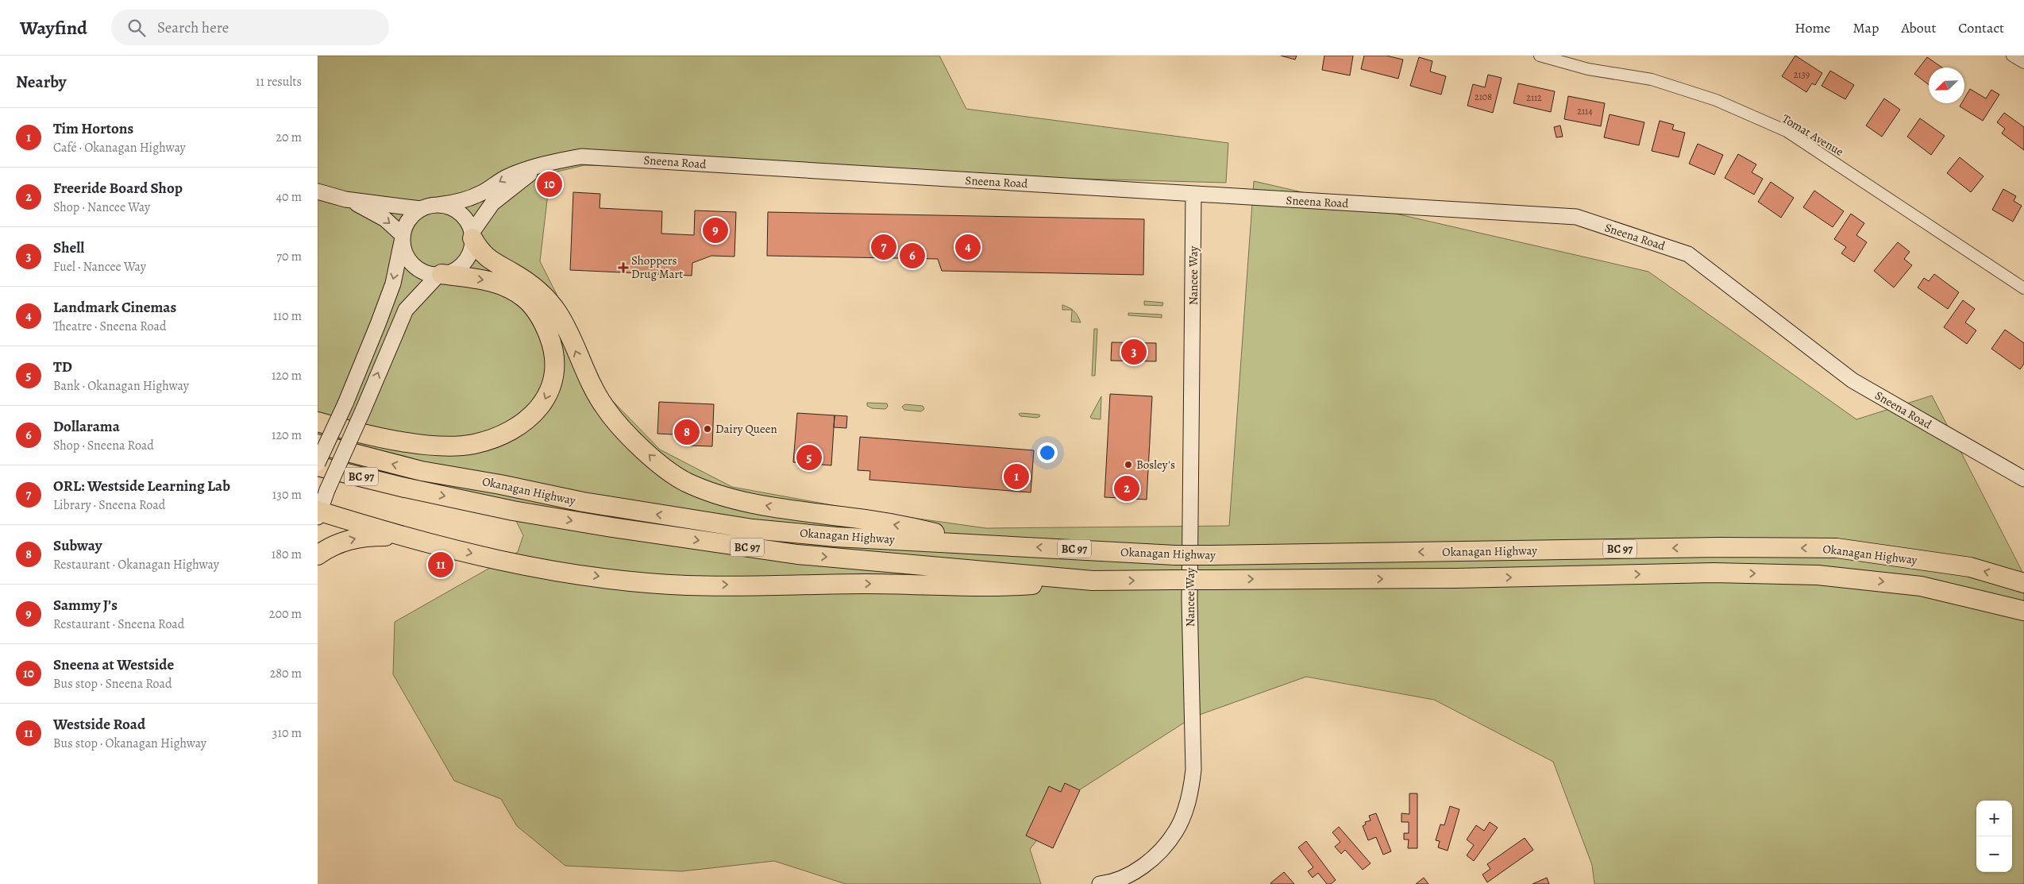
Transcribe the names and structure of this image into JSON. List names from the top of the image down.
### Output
{
  "streets": {
    "highway": ["BC 97", "Okanagan Highway"],
    "street": ["Tomat Avenue", "Sneena Road", "Nancee Way"]
  },
  "crossings": [
    ["Sneena Road", "Nancee Way"]
  ],
  "places": {
    "health": ["Shoppers Drug Mart"],
    "other": ["Dairy Queen", "Bosley's"]
  },
  "house_numbers": [
    "2139",
    "2108",
    "2112",
    "2114"
  ],
  "north": "bottom left",
  "page": {
    "header": "Wayfind",
    "search": "Search here",
    "nav": [
      "Home",
      "Map",
      "About",
      "Contact"
    ],
    "heading": ["Nearby", "11 results"],
    "list": [
      {
        "mark": "1",
        "name": "Tim Hortons",
        "note": "Café · Okanagan Highway",
        "value": "20 m"
      },
      {
        "mark": "2",
        "name": "Freeride Board Shop",
        "note": "Shop · Nancee Way",
        "value": "40 m"
      },
      {
        "mark": "3",
        "name": "Shell",
        "note": "Fuel · Nancee Way",
        "value": "70 m"
      },
      {
        "mark": "4",
        "name": "Landmark Cinemas",
        "note": "Theatre · Sneena Road",
        "value": "110 m"
      },
      {
        "mark": "5",
        "name": "TD",
        "note": "Bank · Okanagan Highway",
        "value": "120 m"
      },
      {
        "mark": "6",
        "name": "Dollarama",
        "note": "Shop · Sneena Road",
        "value": "120 m"
      },
      {
        "mark": "7",
        "name": "ORL: Westside Learning Lab",
        "note": "Library · Sneena Road",
        "value": "130 m"
      },
      {
        "mark": "8",
        "name": "Subway",
        "note": "Restaurant · Okanagan Highway",
        "value": "180 m"
      },
      {
        "mark": "9",
        "name": "Sammy J’s",
        "note": "Restaurant · Sneena Road",
        "value": "200 m"
      },
      {
        "mark": "10",
        "name": "Sneena at Westside",
        "note": "Bus stop · Sneena Road",
        "value": "280 m"
      },
      {
        "mark": "11",
        "name": "Westside Road",
        "note": "Bus stop · Okanagan Highway",
        "value": "310 m"
      }
    ],
    "pins": [
      "10",
      "9",
      "4",
      "7",
      "6",
      "3",
      "8",
      "5",
      "1",
      "2",
      "11"
    ],
    "map_buttons": ["+", "−"]
  }
}
